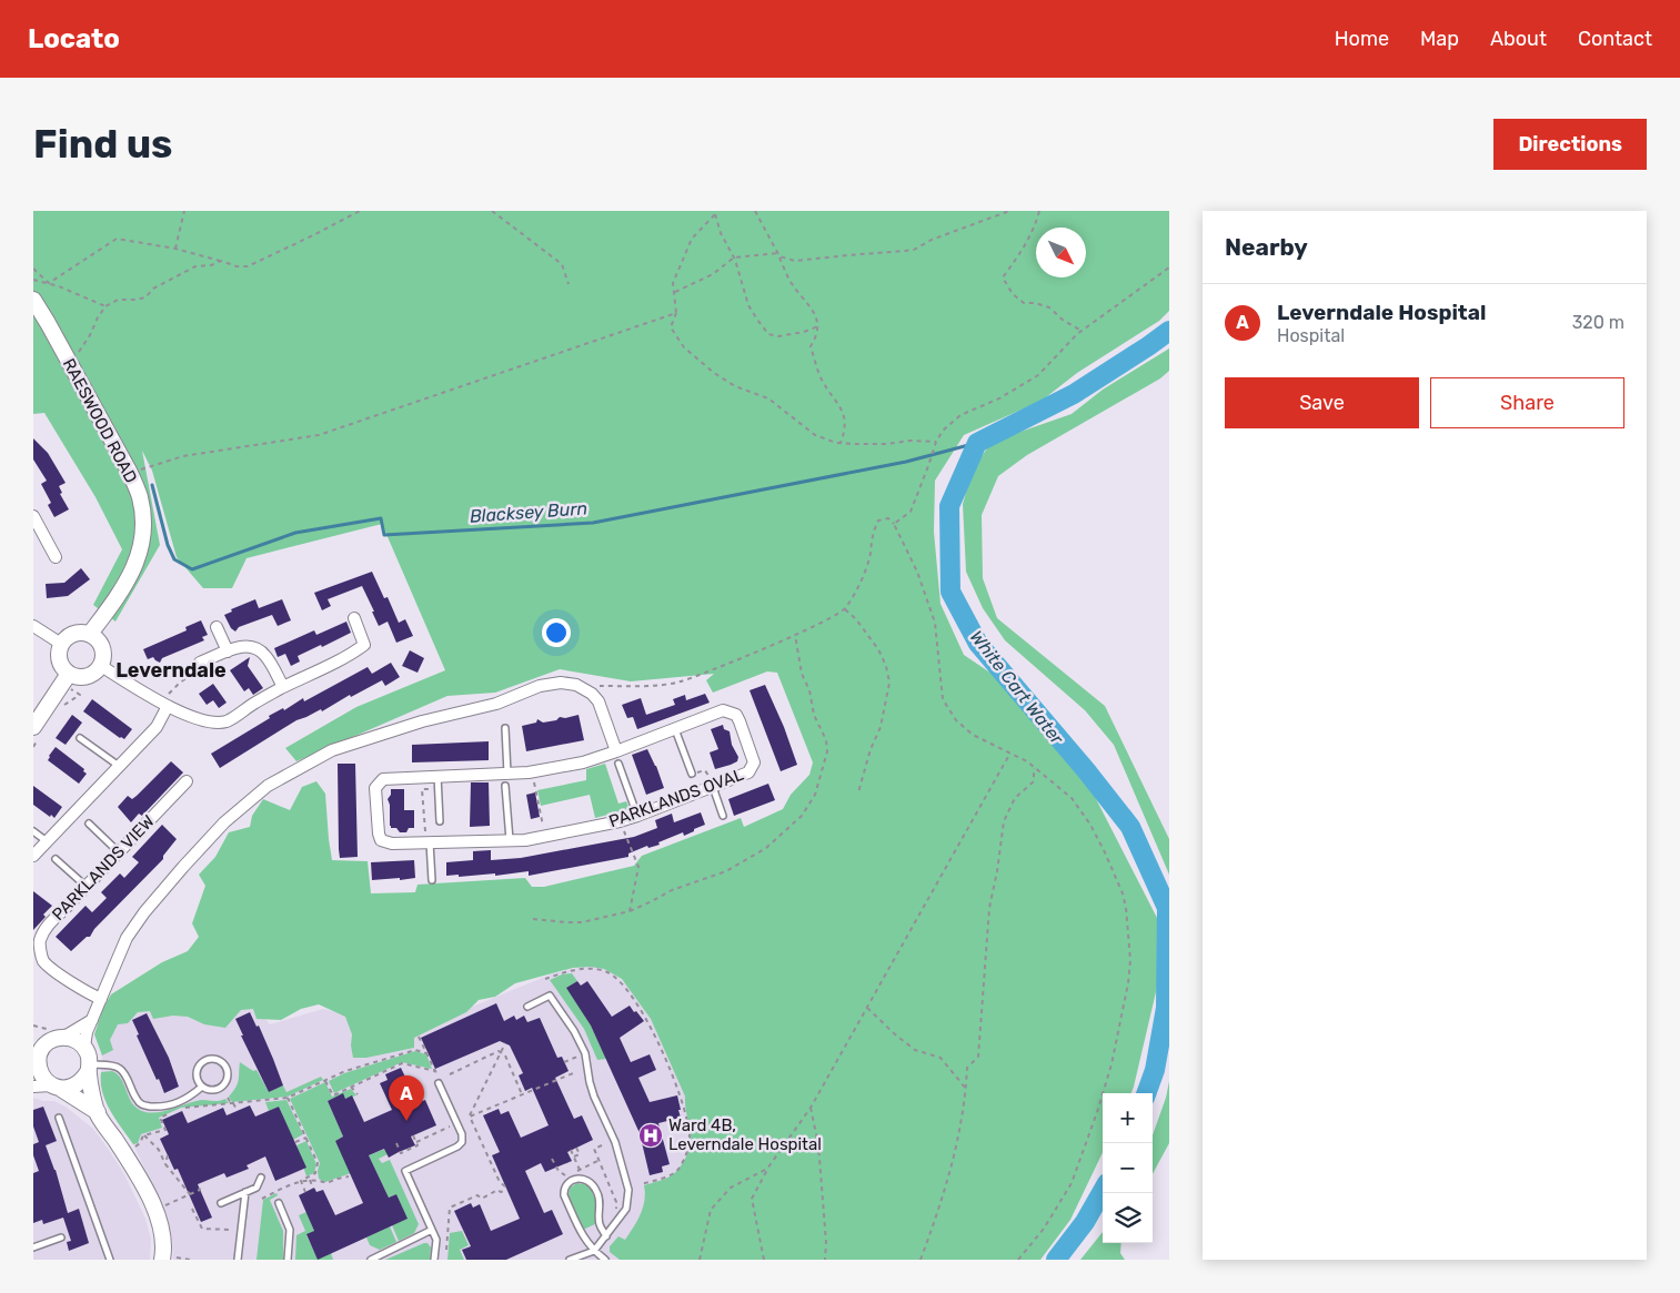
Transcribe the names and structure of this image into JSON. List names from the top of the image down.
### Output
{
  "streets": {
    "street": ["RAESWOOD ROAD", "PARKLANDS OVAL", "PARKLANDS VIEW"]
  },
  "districts": ["Leverndale"],
  "water": ["Blacksey Burn", "White Cart Water"],
  "places": {
    "hospital": ["Ward 4B, Leverndale Hospital"]
  },
  "north": "bottom right",
  "page": {
    "header": "Locato",
    "nav": [
      "Home",
      "Map",
      "About",
      "Contact"
    ],
    "buttons": [
      "Directions",
      ["Save", "Share"]
    ],
    "title": "Find us",
    "heading": "Nearby",
    "list": [
      {
        "mark": "A",
        "name": "Leverndale Hospital",
        "note": "Hospital",
        "value": "320 m"
      }
    ],
    "pins": "A",
    "map_buttons": ["+", "−"]
  }
}
